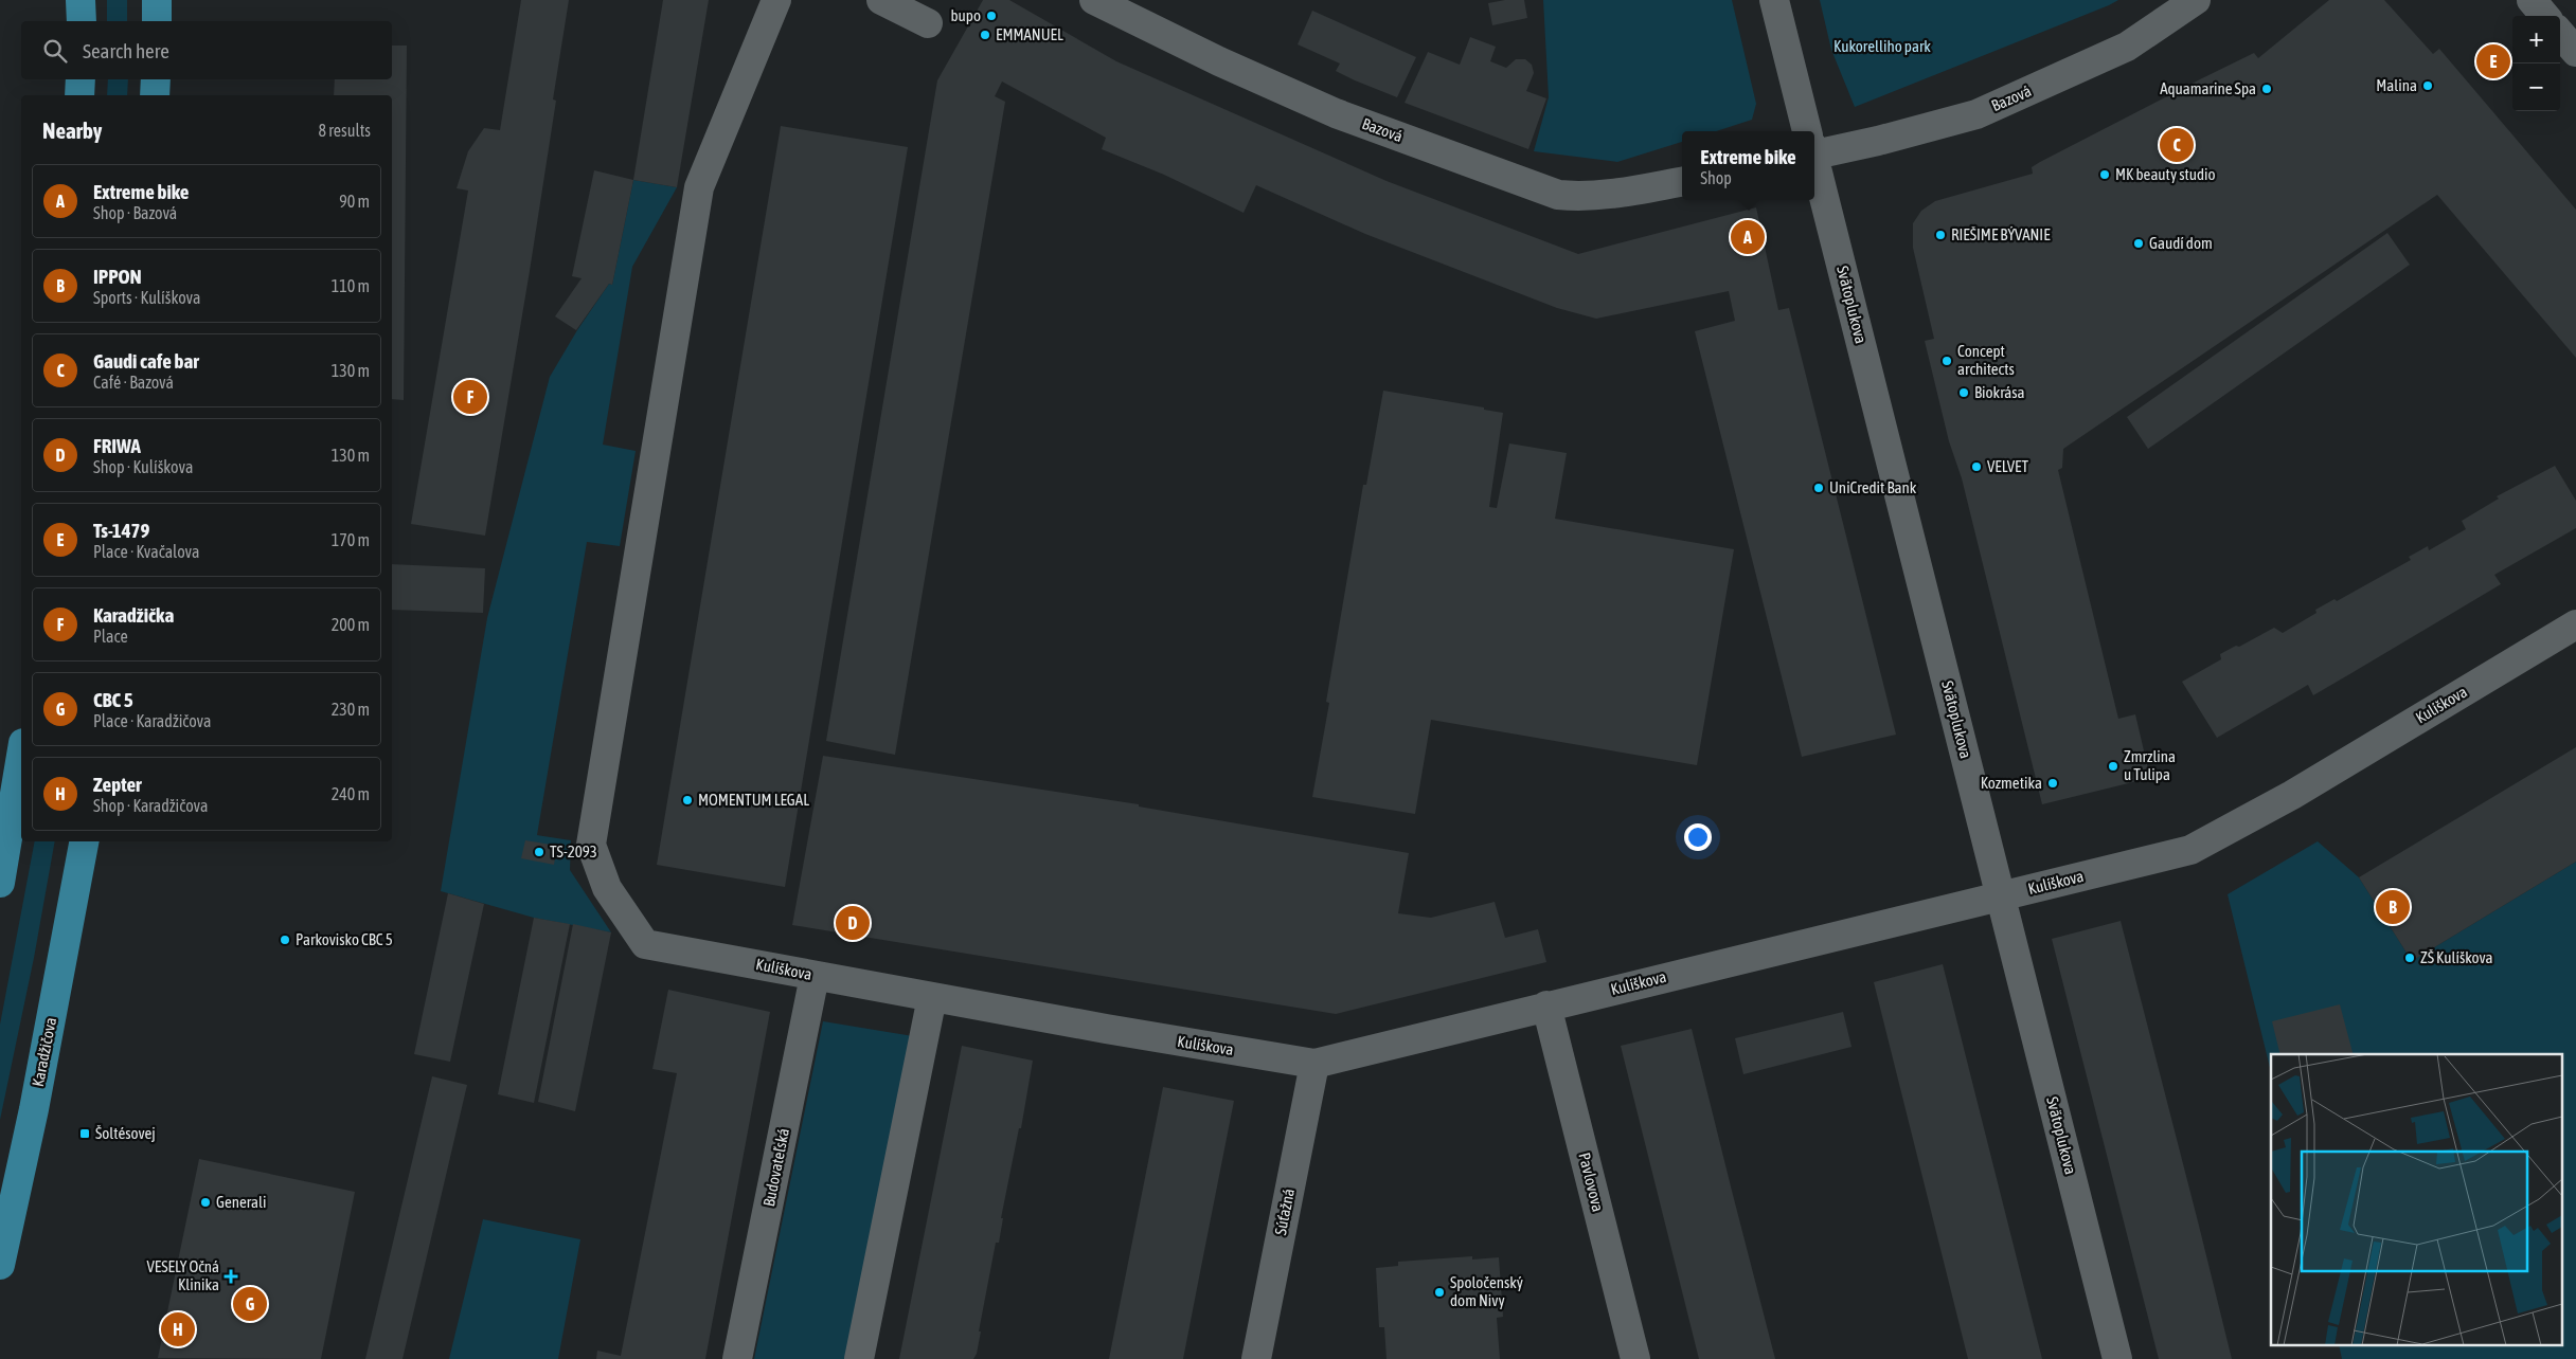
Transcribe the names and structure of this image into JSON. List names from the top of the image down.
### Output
{
  "streets": {
    "main road": ["Karadžičova"],
    "street": [
      "Bazová",
      "Svätoplukova",
      "Kulíškova",
      "Budovateľská",
      "Pavlovova",
      "Súťažná"
    ]
  },
  "crossings": [
    ["Svätoplukova", "Kulíškova"],
    ["Kulíškova", "Budovateľská"],
    ["Kulíškova", "Pavlovova"],
    ["Kulíškova", "Súťažná"]
  ],
  "parks": ["Kukorelliho park"],
  "places": {
    "other": [
      "bupo",
      "EMMANUEL",
      "Malina",
      "Aquamarine Spa",
      "MK beauty studio",
      "RIEŠIME BÝVANIE",
      "Gaudí dom",
      "Concept architects",
      "Biokrása",
      "VELVET",
      "UniCredit Bank",
      "Zmrzlina u Tulipa",
      "Kozmetika",
      "MOMENTUM LEGAL",
      "TS-2093",
      "Parkovisko CBC 5",
      "ZŠ Kulíškova",
      "Generali",
      "Spoločenský dom Nivy"
    ],
    "transit": ["Šoltésovej"],
    "health": ["VESELY Očná Klinika"]
  },
  "page": {
    "map_buttons": ["+", "−"],
    "search": "Search here",
    "pins": [
      "E",
      "C",
      "A",
      "F",
      "B",
      "D",
      "G",
      "H"
    ],
    "heading": ["Nearby", "8 results"],
    "popup": ["Extreme bike", "Shop"],
    "list": [
      {
        "mark": "A",
        "name": "Extreme bike",
        "note": "Shop · Bazová",
        "value": "90 m"
      },
      {
        "mark": "B",
        "name": "IPPON",
        "note": "Sports · Kulíškova",
        "value": "110 m"
      },
      {
        "mark": "C",
        "name": "Gaudi cafe bar",
        "note": "Café · Bazová",
        "value": "130 m"
      },
      {
        "mark": "D",
        "name": "FRIWA",
        "note": "Shop · Kulíškova",
        "value": "130 m"
      },
      {
        "mark": "E",
        "name": "Ts-1479",
        "note": "Place · Kvačalova",
        "value": "170 m"
      },
      {
        "mark": "F",
        "name": "Karadžička",
        "note": "Place",
        "value": "200 m"
      },
      {
        "mark": "G",
        "name": "CBC 5",
        "note": "Place · Karadžičova",
        "value": "230 m"
      },
      {
        "mark": "H",
        "name": "Zepter",
        "note": "Shop · Karadžičova",
        "value": "240 m"
      }
    ]
  }
}
